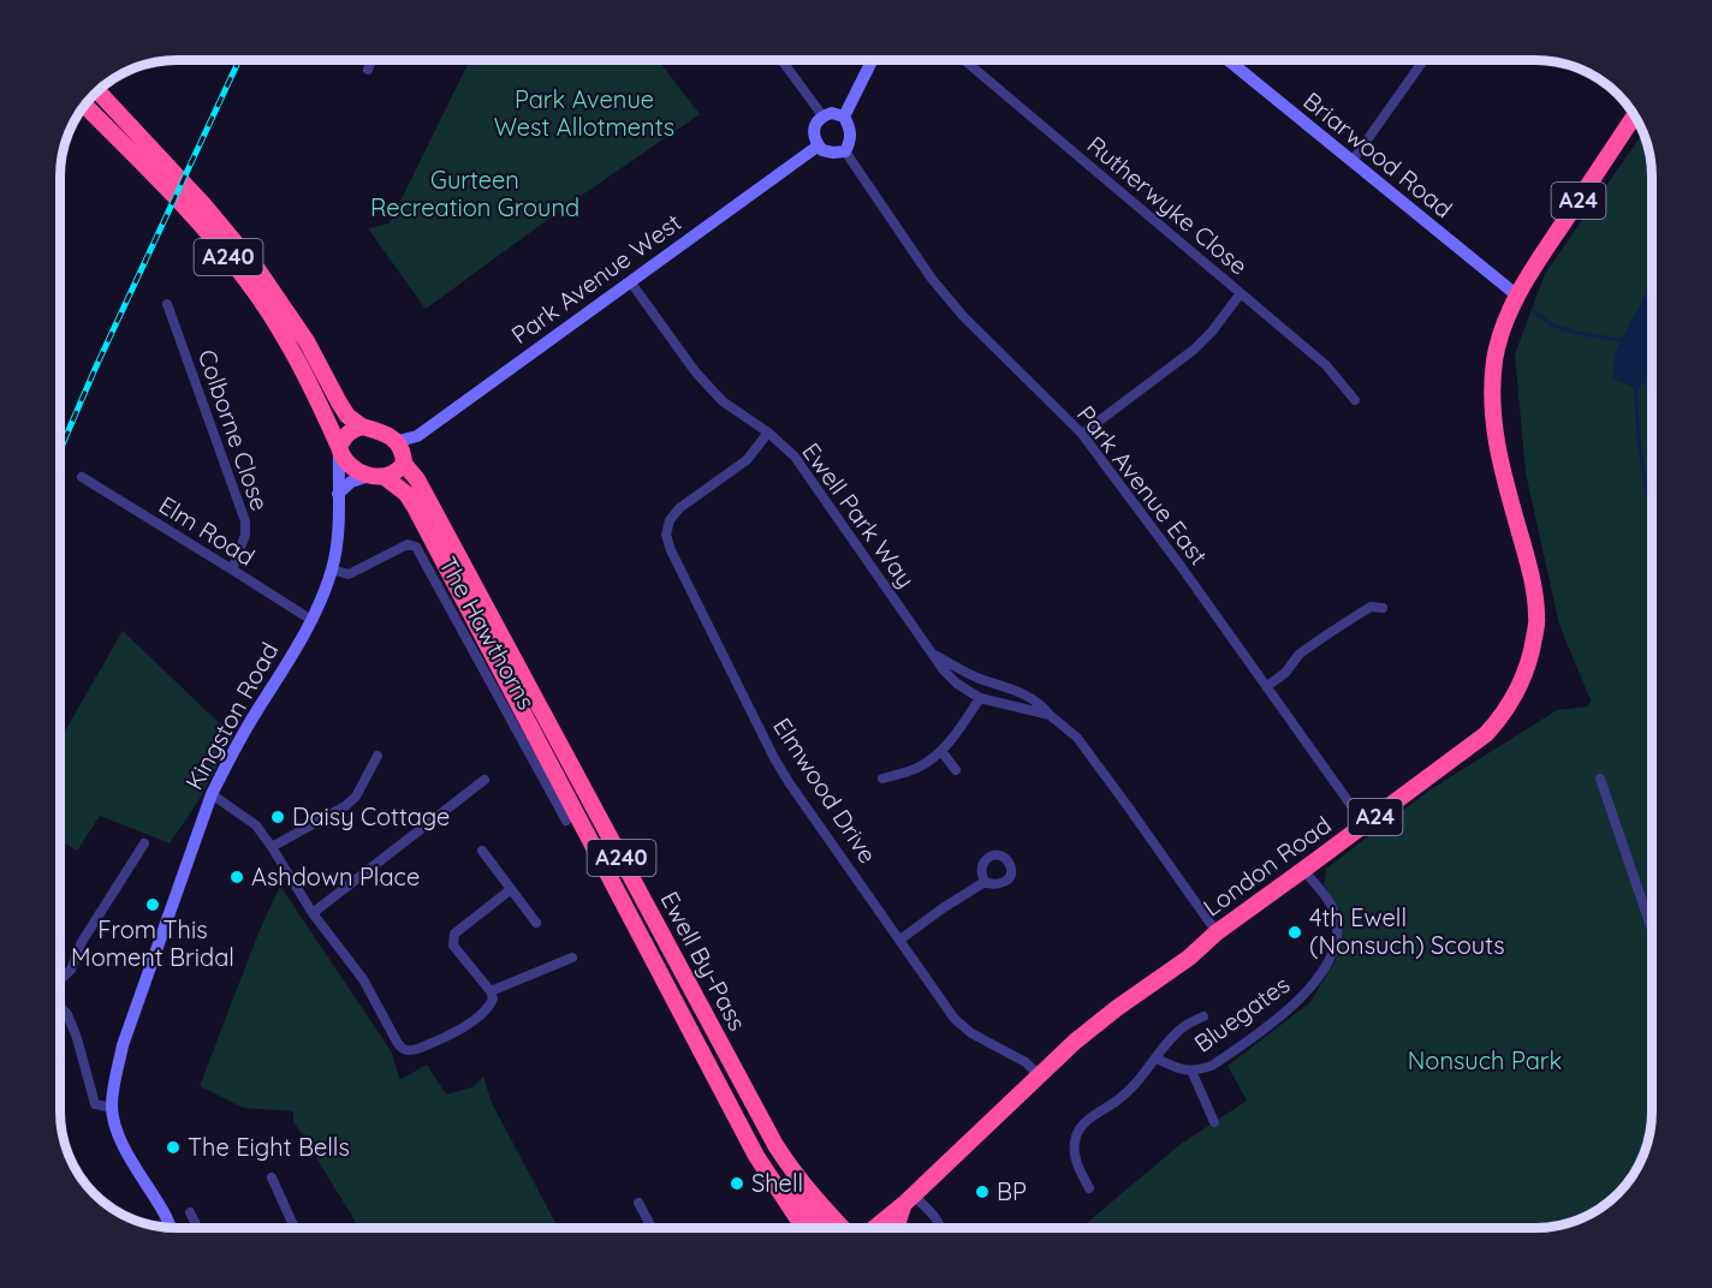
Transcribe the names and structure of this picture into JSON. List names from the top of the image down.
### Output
{
  "streets": {
    "highway": [
      "A24",
      "A240",
      "Kingston Road",
      "London Road",
      "Ewell By-Pass"
    ],
    "street": [
      "Briarwood Road",
      "Rutherwyke Close",
      "Park Avenue West",
      "Colborne Close",
      "Park Avenue East",
      "Ewell Park Way",
      "Elm Road",
      "The Hawthorns",
      "Elmwood Drive",
      "Bluegates"
    ]
  },
  "crossings": [
    ["Briarwood Road", "London Road"],
    ["A240", "Park Avenue West"],
    ["A240", "Kingston Road"],
    ["A240", "Ewell By-Pass"],
    ["Park Avenue West", "Park Avenue East"],
    ["Park Avenue West", "Ewell Park Way"],
    ["Park Avenue West", "Kingston Road"],
    ["Park Avenue West", "Ewell By-Pass"],
    ["Colborne Close", "Elm Road"],
    ["Park Avenue East", "London Road"],
    ["Ewell Park Way", "Elmwood Drive"],
    ["Ewell Park Way", "London Road"],
    ["Elm Road", "Kingston Road"],
    ["The Hawthorns", "Kingston Road"],
    ["Kingston Road", "Ewell By-Pass"],
    ["Elmwood Drive", "London Road"],
    ["London Road", "Bluegates"]
  ],
  "parks": ["Park Avenue West Allotments", "Gurteen Recreation Ground", "Nonsuch Park"],
  "places": [
    "Daisy Cottage",
    "Ashdown Place",
    "From This Moment Bridal",
    "4th Ewell (Nonsuch) Scouts",
    "The Eight Bells",
    "Shell",
    "BP"
  ]
}
